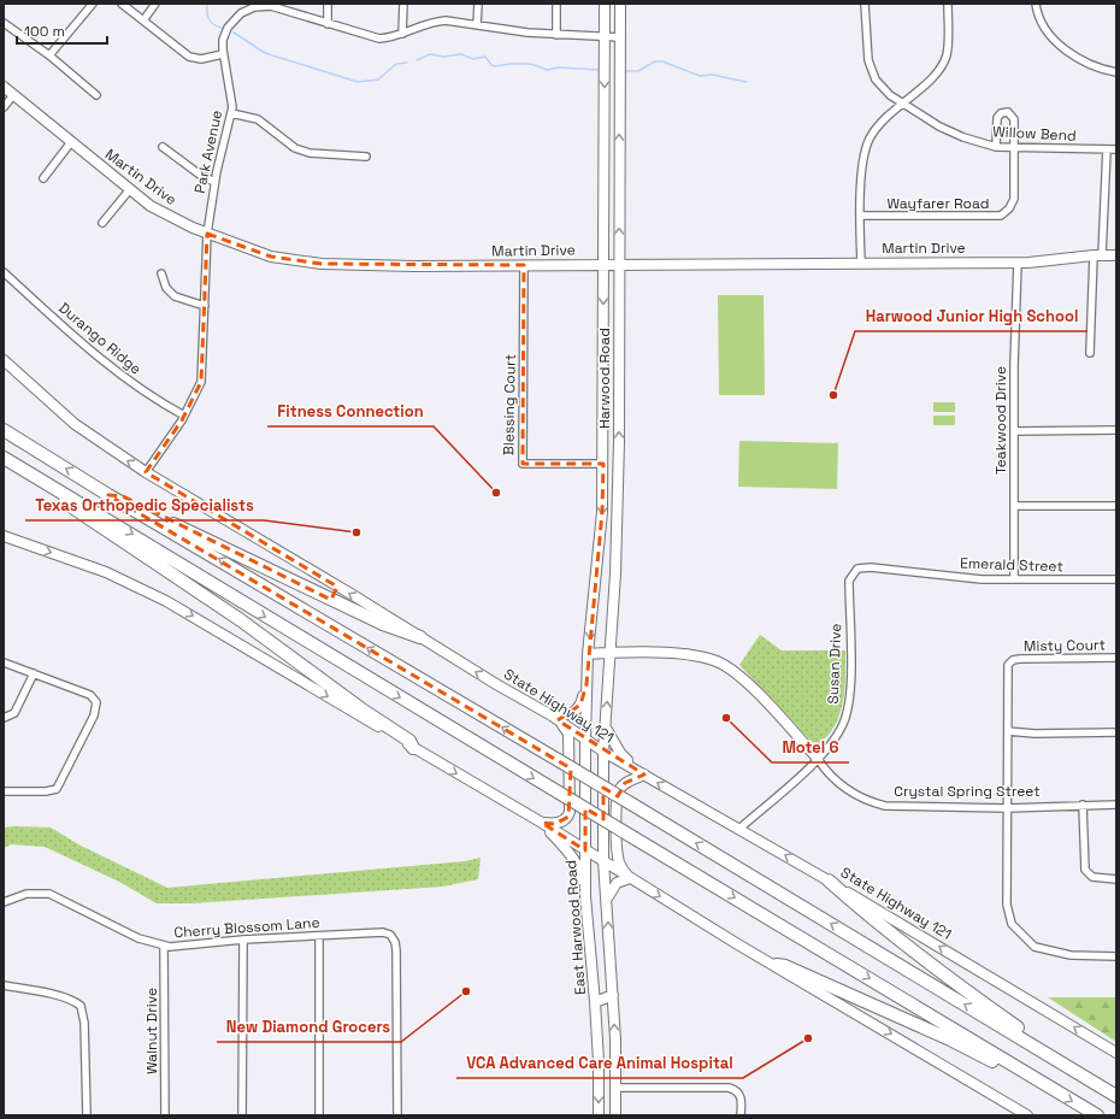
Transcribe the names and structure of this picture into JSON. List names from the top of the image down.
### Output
{
  "streets": {
    "main road": [
      "Martin Drive",
      "Harwood Road",
      "State Highway 121",
      "Crystal Spring Street",
      "East Harwood Road"
    ],
    "street": [
      "Willow Bend",
      "Park Avenue",
      "Wayfarer Road",
      "Durango Ridge",
      "Blessing Court",
      "Teakwood Drive",
      "Emerald Street",
      "Misty Court",
      "Susan Drive",
      "Cherry Blossom Lane",
      "Walnut Drive"
    ]
  },
  "crossings": [
    ["Willow Bend", "Wayfarer Road"],
    ["Park Avenue", "Martin Drive"],
    ["Park Avenue", "Durango Ridge"],
    ["Park Avenue", "Harwood Road"],
    ["Park Avenue", "State Highway 121"],
    ["Martin Drive", "Harwood Road"],
    ["Martin Drive", "Blessing Court"],
    ["Martin Drive", "Teakwood Drive"],
    ["Harwood Road", "Blessing Court"],
    ["Harwood Road", "State Highway 121"],
    ["Harwood Road", "Crystal Spring Street"],
    ["Harwood Road", "East Harwood Road"],
    ["Teakwood Drive", "Emerald Street"],
    ["Emerald Street", "Susan Drive"],
    ["Susan Drive", "State Highway 121"],
    ["Susan Drive", "Crystal Spring Street"],
    ["State Highway 121", "East Harwood Road"],
    ["Cherry Blossom Lane", "Walnut Drive"]
  ],
  "one_way": ["State Highway 121"],
  "places": [
    "Harwood Junior High School",
    "Fitness Connection",
    "Texas Orthopedic Specialists",
    "Motel 6",
    "New Diamond Grocers",
    "VCA Advanced Care Animal Hospital"
  ],
  "scale_bar": "100 m"
}
